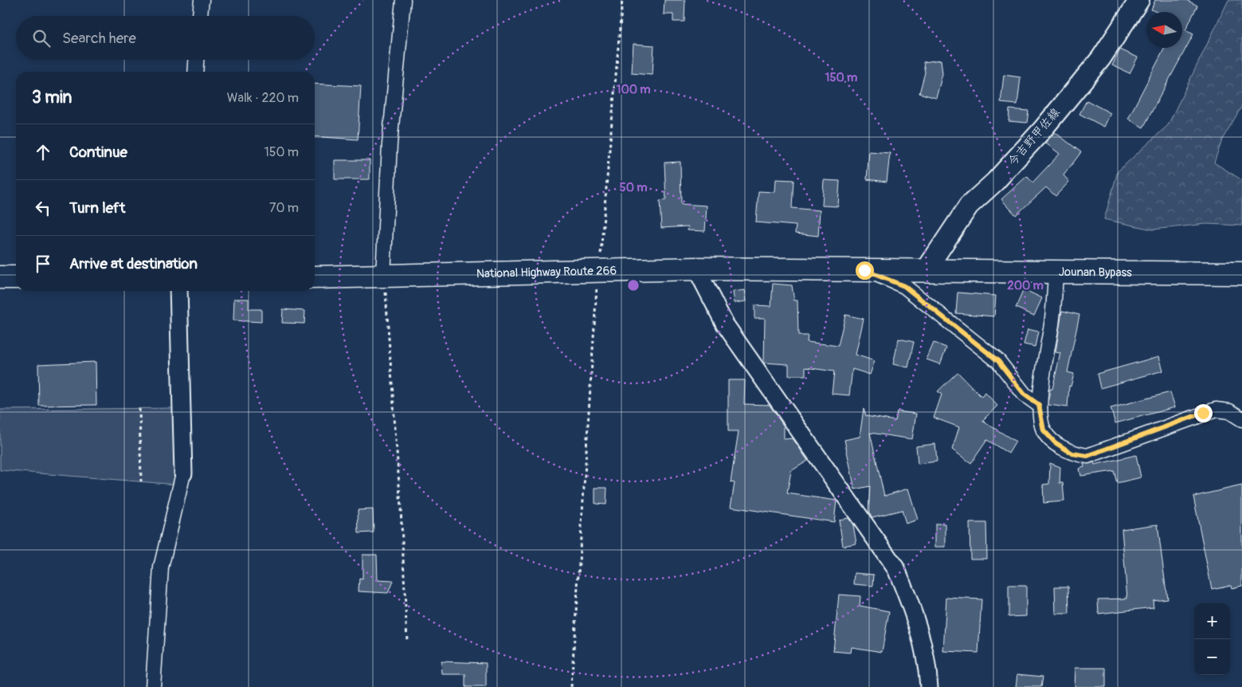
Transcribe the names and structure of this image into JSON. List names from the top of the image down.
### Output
{
  "streets": {
    "highway": ["National Highway Route 266", "Jounan Bypass"],
    "main road": ["今吉野甲佐線"]
  },
  "crossings": [
    ["今吉野甲佐線", "National Highway Route 266"],
    ["今吉野甲佐線", "Jounan Bypass"],
    ["National Highway Route 266", "Jounan Bypass"]
  ],
  "north": "left",
  "page": {
    "search": "Search here",
    "heading": ["3 min", "Walk · 220 m"],
    "list": [
      ["Continue", "150 m"],
      ["Turn left", "70 m"],
      "Arrive at destination"
    ],
    "map_buttons": ["+", "−"]
  },
  "rings": [
    "150 m",
    "100 m",
    "50 m",
    "200 m"
  ]
}
